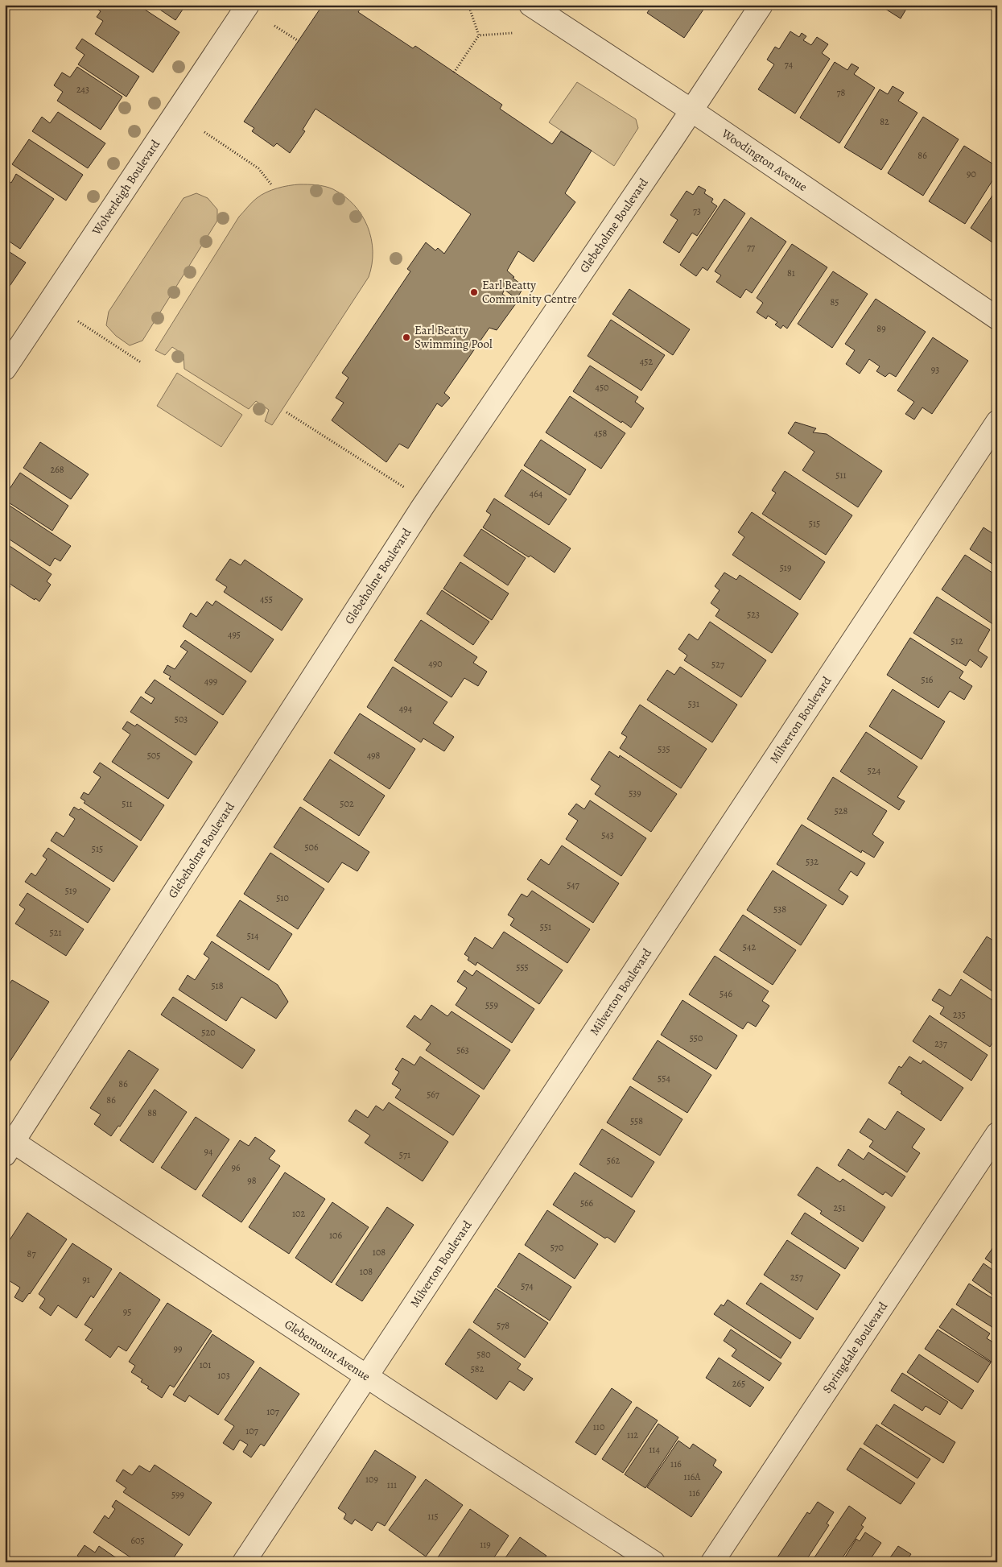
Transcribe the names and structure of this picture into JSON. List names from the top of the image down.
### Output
{
  "streets": {
    "street": [
      "Woodington Avenue",
      "Wolverleigh Boulevard",
      "Glebeholme Boulevard",
      "Milverton Boulevard",
      "Springdale Boulevard",
      "Glebemount Avenue"
    ]
  },
  "crossings": [
    ["Woodington Avenue", "Glebeholme Boulevard"],
    ["Glebeholme Boulevard", "Glebemount Avenue"],
    ["Milverton Boulevard", "Glebemount Avenue"]
  ],
  "places": ["Earl Beatty Community Centre", "Earl Beatty Swimming Pool"],
  "house_numbers": [
    "74",
    "243",
    "78",
    "82",
    "86",
    "90",
    "73",
    "77",
    "81",
    "85",
    "89",
    "452",
    "93",
    "450",
    "458",
    "268",
    "511",
    "464",
    "515",
    "519",
    "455",
    "523",
    "495",
    "512",
    "490",
    "527",
    "516",
    "499",
    "531",
    "494",
    "503",
    "535",
    "505",
    "498",
    "524",
    "539",
    "511",
    "502",
    "528",
    "543",
    "506",
    "515",
    "532",
    "547",
    "519",
    "510",
    "538",
    "551",
    "521",
    "514",
    "542",
    "555",
    "518",
    "546",
    "559",
    "235",
    "520",
    "550",
    "237",
    "563",
    "554",
    "86",
    "567",
    "86",
    "88",
    "558",
    "94",
    "571",
    "562",
    "96",
    "98",
    "566",
    "251",
    "102",
    "106",
    "570",
    "108",
    "87",
    "108",
    "257",
    "91",
    "574",
    "95",
    "578",
    "99",
    "580",
    "101",
    "582",
    "103",
    "265",
    "107",
    "110",
    "107",
    "112",
    "114",
    "116",
    "116A",
    "109",
    "111",
    "116",
    "599",
    "115",
    "605",
    "119"
  ]
}
